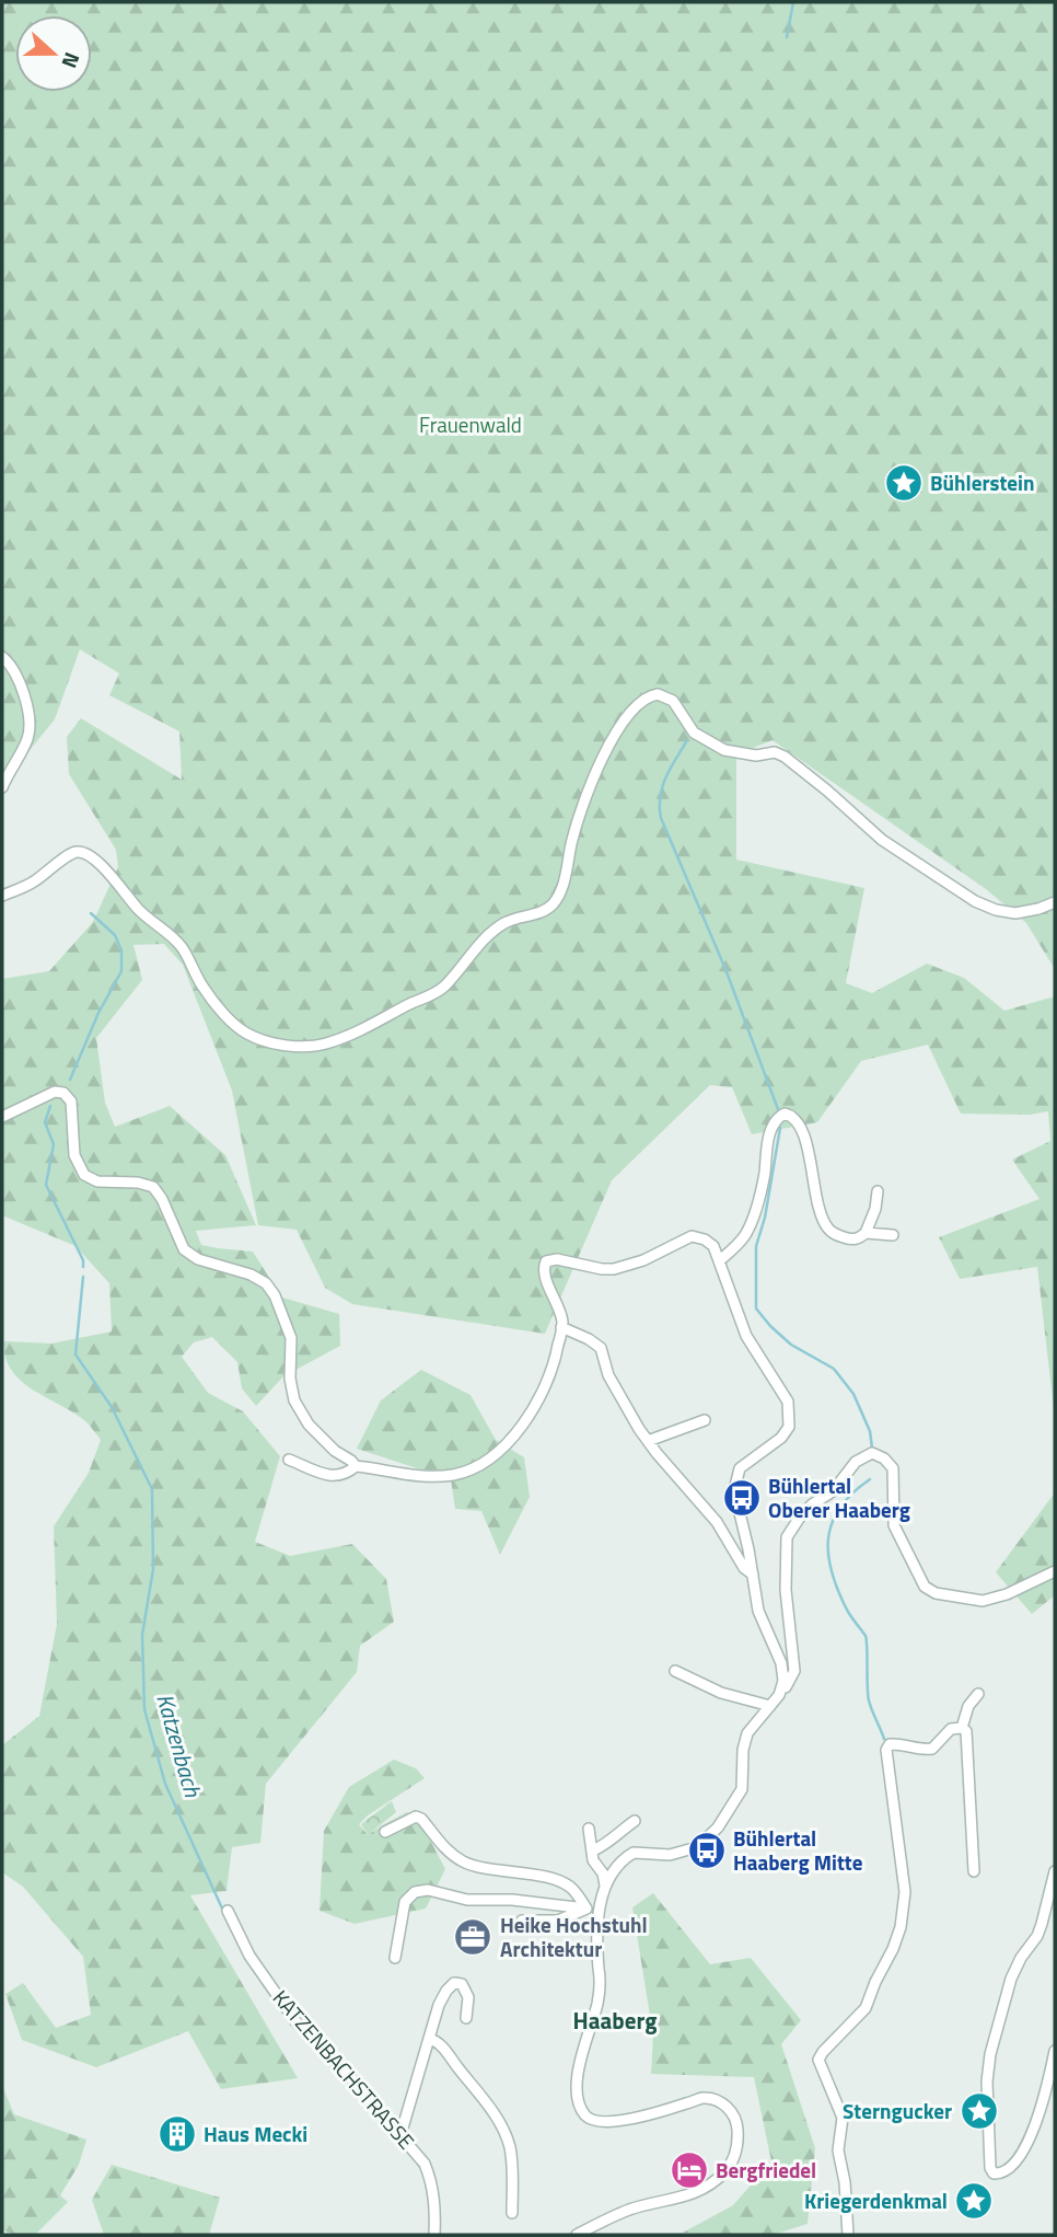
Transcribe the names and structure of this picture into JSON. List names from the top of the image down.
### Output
{
  "streets": {
    "street": ["KATZENBACHSTRASSE"]
  },
  "districts": ["Haaberg"],
  "water": ["Katzenbach"],
  "parks": ["Frauenwald"],
  "places": {
    "place": ["Bühlerstein", "Sterngucker", "Kriegerdenkmal"],
    "bus stop": ["Bühlertal Oberer Haaberg", "Bühlertal Haaberg Mitte"],
    "office": ["Heike Hochstuhl Architektur"],
    "building": ["Haus Mecki"],
    "hotel": ["Bergfriedel"]
  },
  "north": "right"
}
